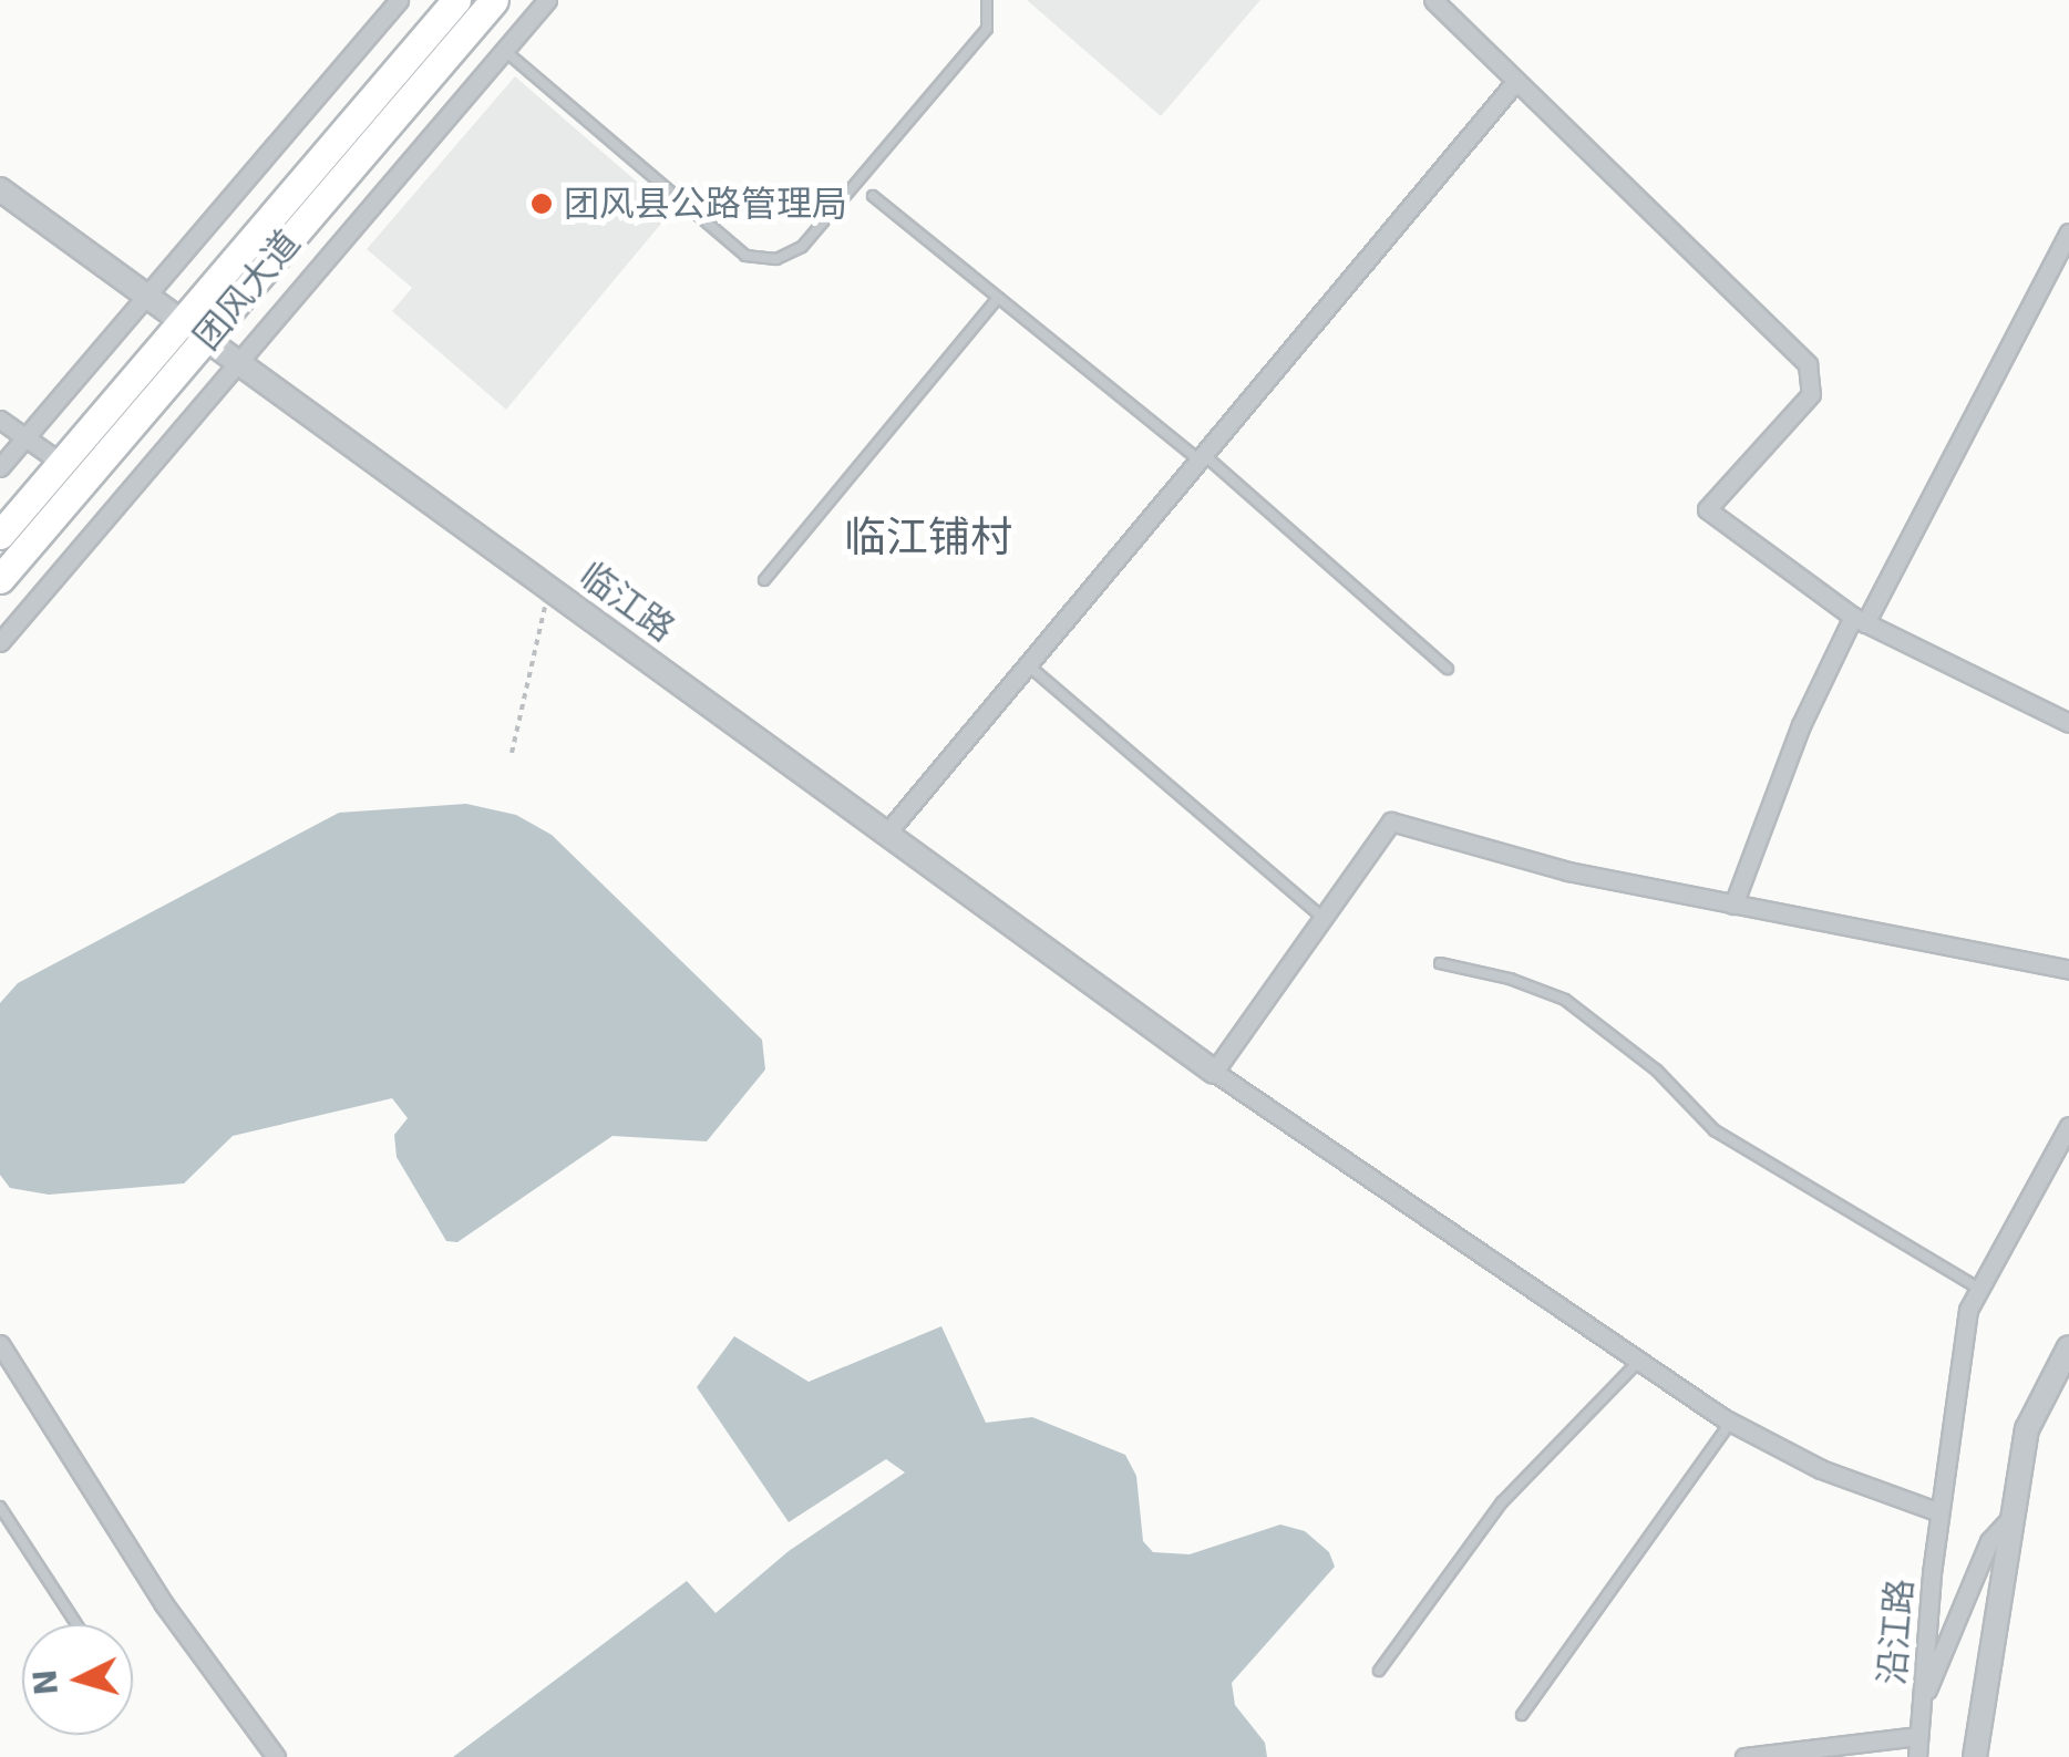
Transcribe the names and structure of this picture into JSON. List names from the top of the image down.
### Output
{
  "streets": {
    "main road": ["团风大道"],
    "street": ["临江路", "沿江路"]
  },
  "crossings": [
    ["团风大道", "临江路"]
  ],
  "districts": ["临江铺村"],
  "places": ["团风县公路管理局"],
  "north": "left"
}
